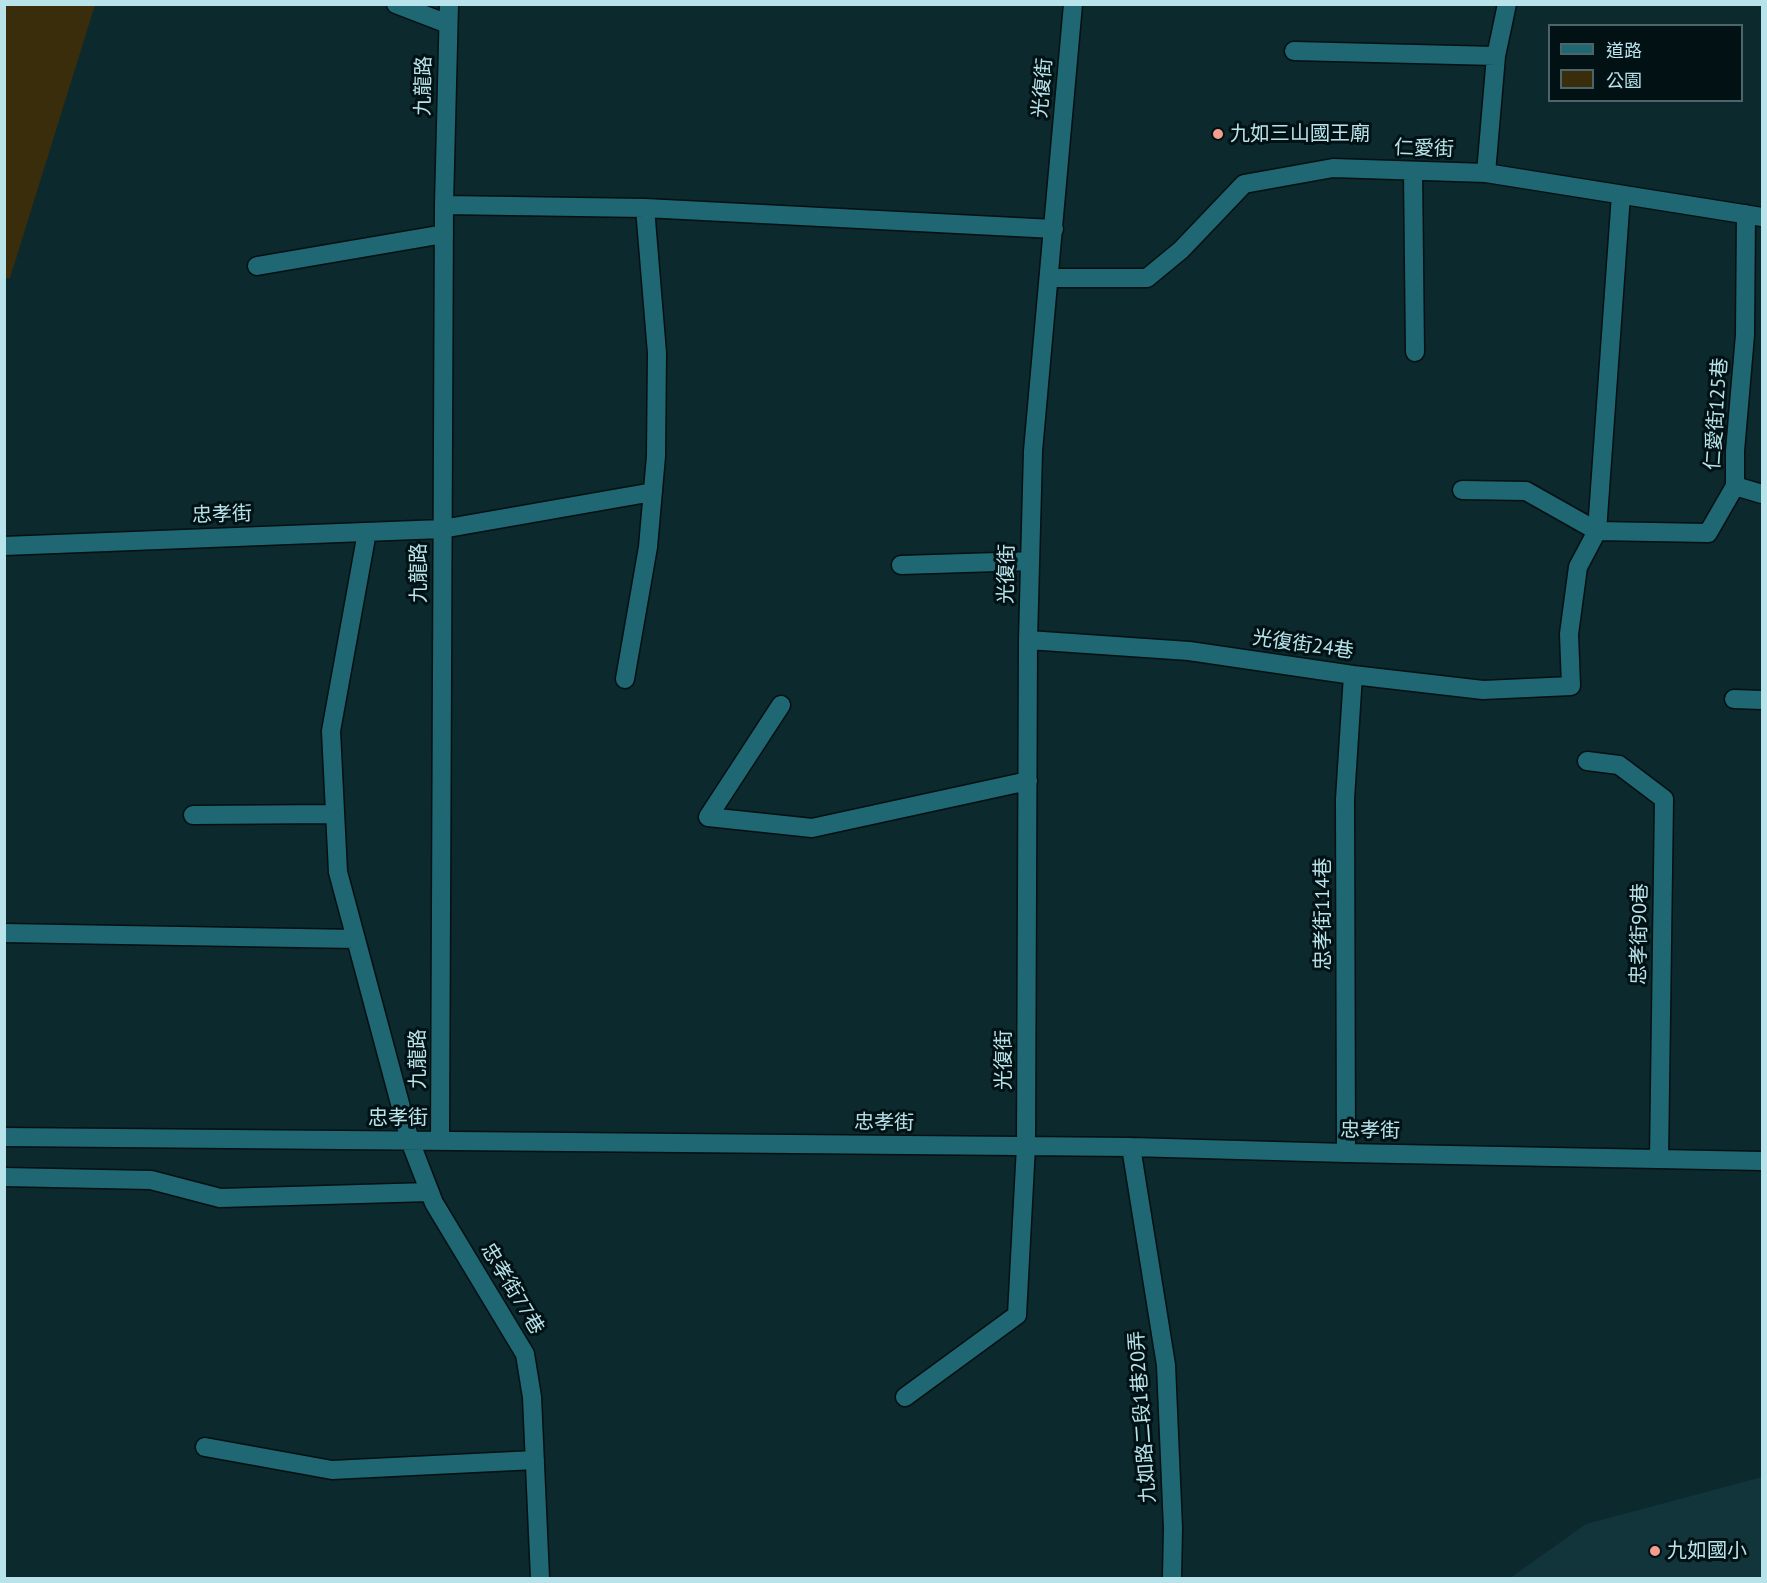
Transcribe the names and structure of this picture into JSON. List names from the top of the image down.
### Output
{
  "streets": {
    "street": [
      "九龍路",
      "光復街",
      "仁愛街",
      "仁愛街125巷",
      "忠孝街",
      "光復街24巷",
      "忠孝街114巷",
      "忠孝街90巷",
      "忠孝街77巷",
      "九如路二段1巷20弄"
    ]
  },
  "crossings": [
    ["九龍路", "忠孝街"],
    ["光復街", "仁愛街"],
    ["光復街", "忠孝街"],
    ["光復街", "光復街24巷"],
    ["仁愛街", "仁愛街125巷"],
    ["仁愛街125巷", "光復街24巷"],
    ["忠孝街", "忠孝街114巷"],
    ["忠孝街", "忠孝街90巷"],
    ["忠孝街", "忠孝街77巷"],
    ["忠孝街", "九如路二段1巷20弄"],
    ["光復街24巷", "忠孝街114巷"]
  ],
  "places": ["九如三山國王廟", "九如國小"],
  "legend": ["道路", "公園"]
}
